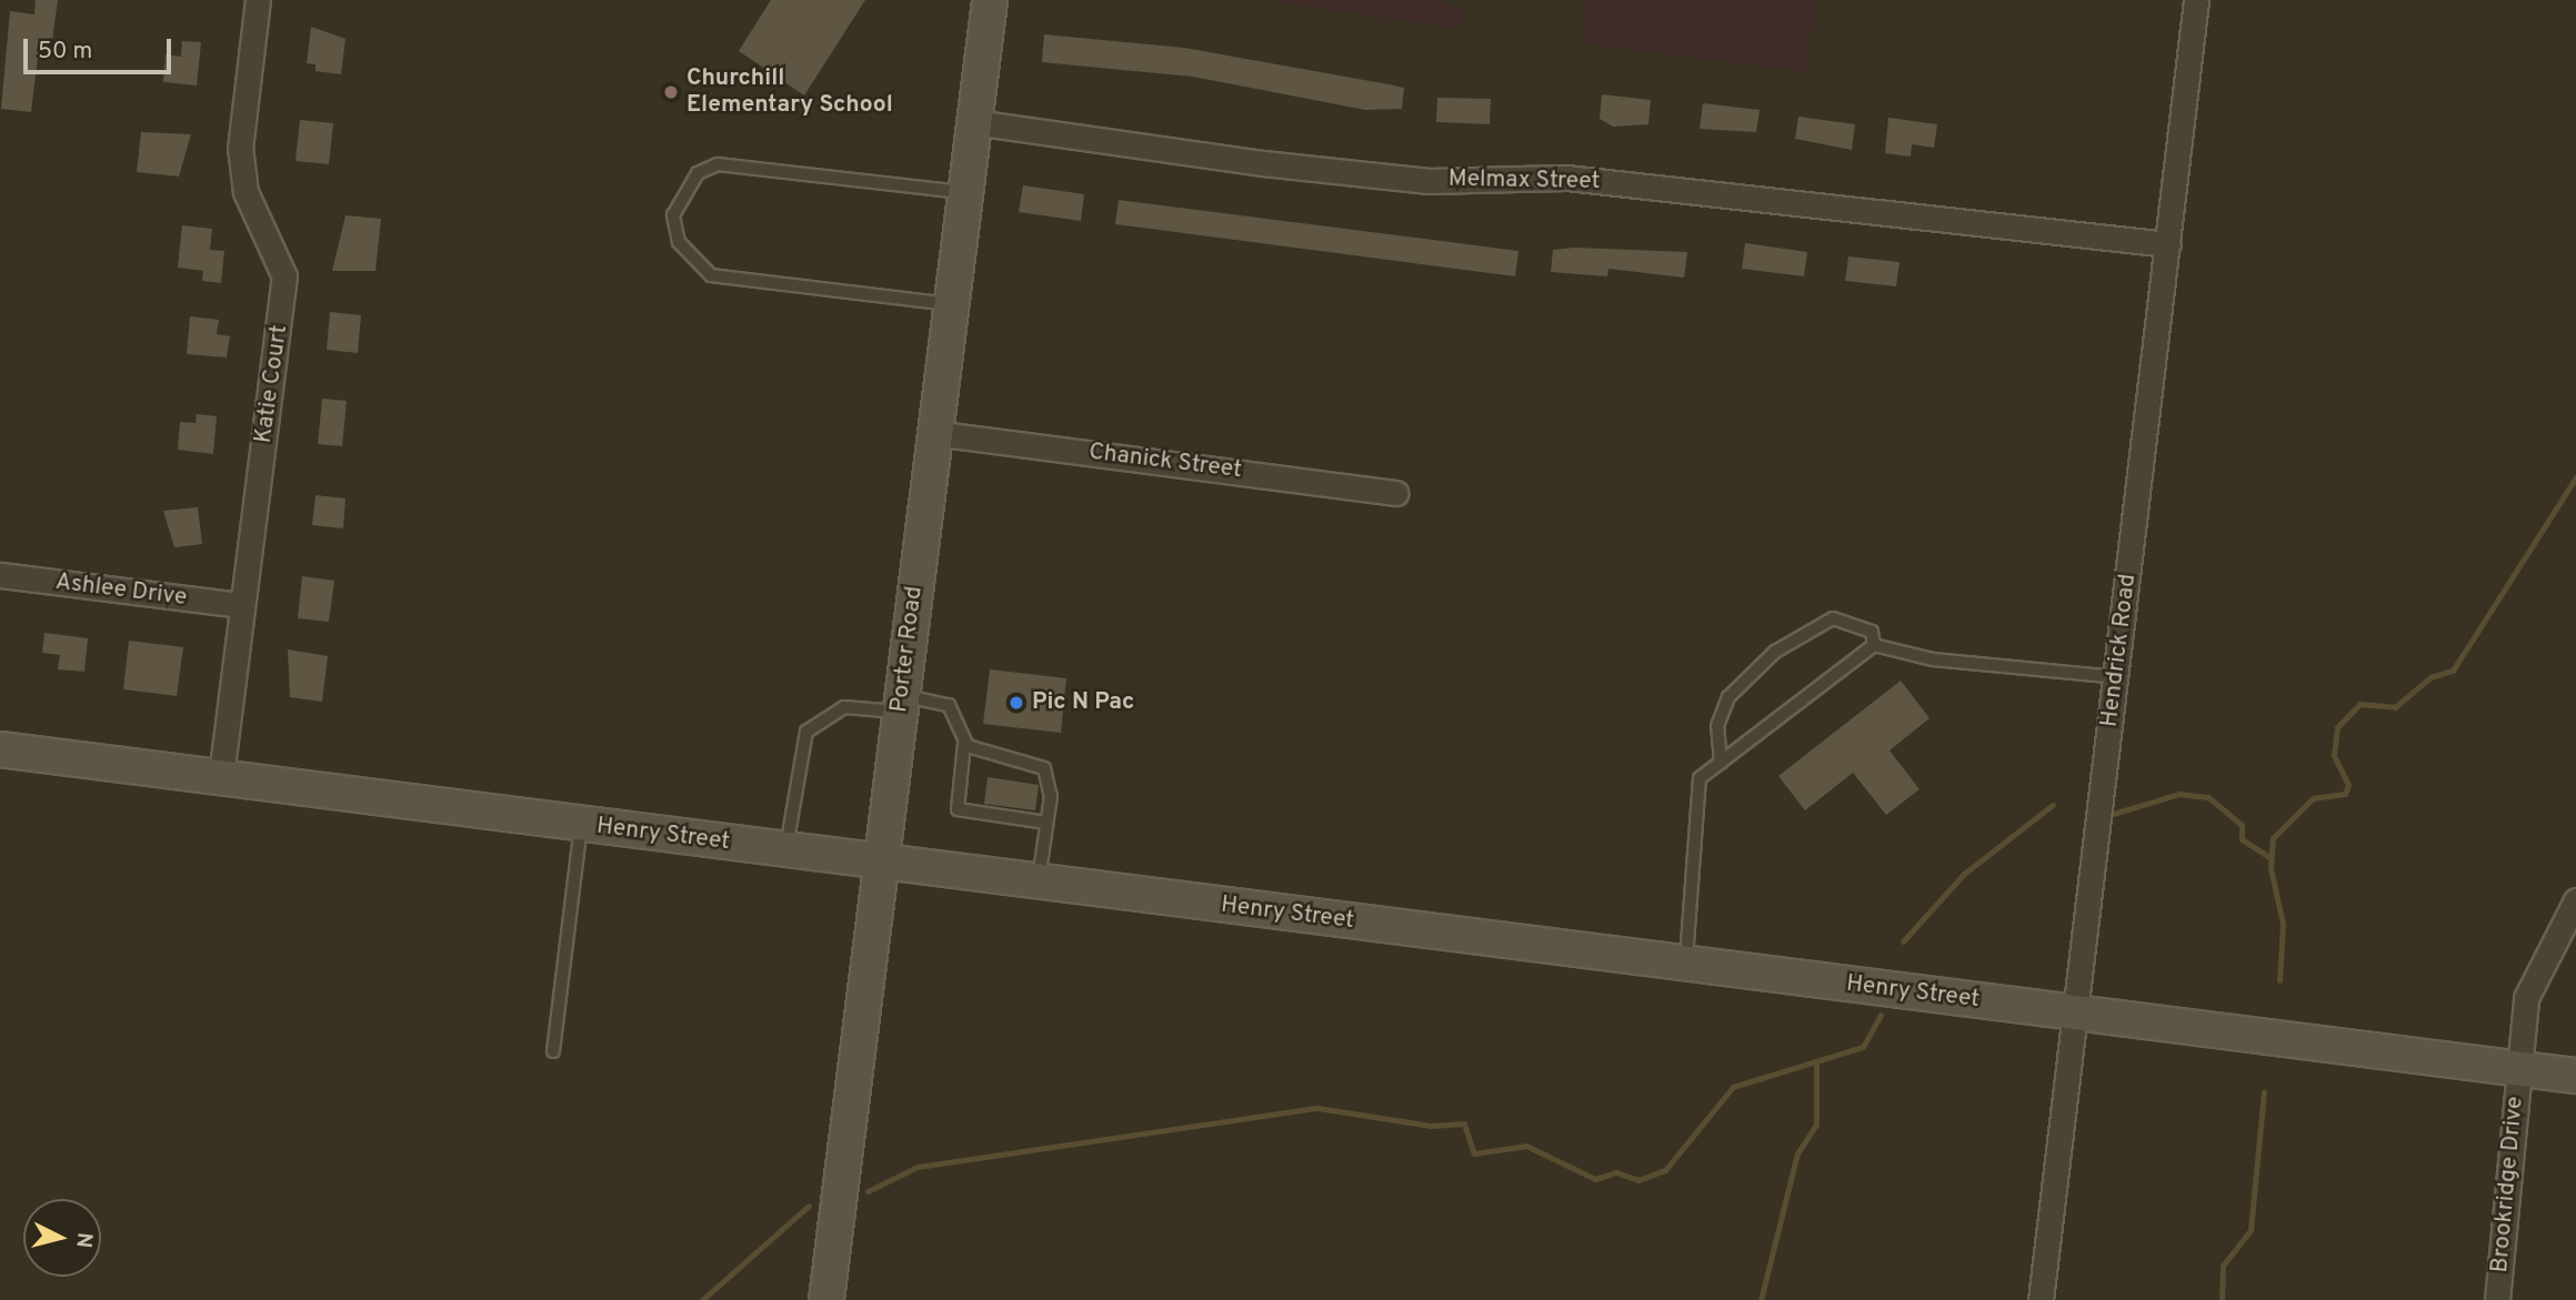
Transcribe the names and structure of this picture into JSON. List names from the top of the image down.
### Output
{
  "streets": {
    "street": [
      "Melmax Street",
      "Katie Court",
      "Chanick Street",
      "Ashlee Drive",
      "Porter Road",
      "Hendrick Road",
      "Henry Street",
      "Brookridge Drive"
    ]
  },
  "crossings": [
    ["Melmax Street", "Porter Road"],
    ["Melmax Street", "Hendrick Road"],
    ["Katie Court", "Ashlee Drive"],
    ["Katie Court", "Henry Street"],
    ["Chanick Street", "Porter Road"],
    ["Porter Road", "Henry Street"],
    ["Hendrick Road", "Henry Street"],
    ["Henry Street", "Brookridge Drive"]
  ],
  "places": ["Churchill Elementary School", "Pic N Pac"],
  "scale_bar": "50 m",
  "north": "right"
}
